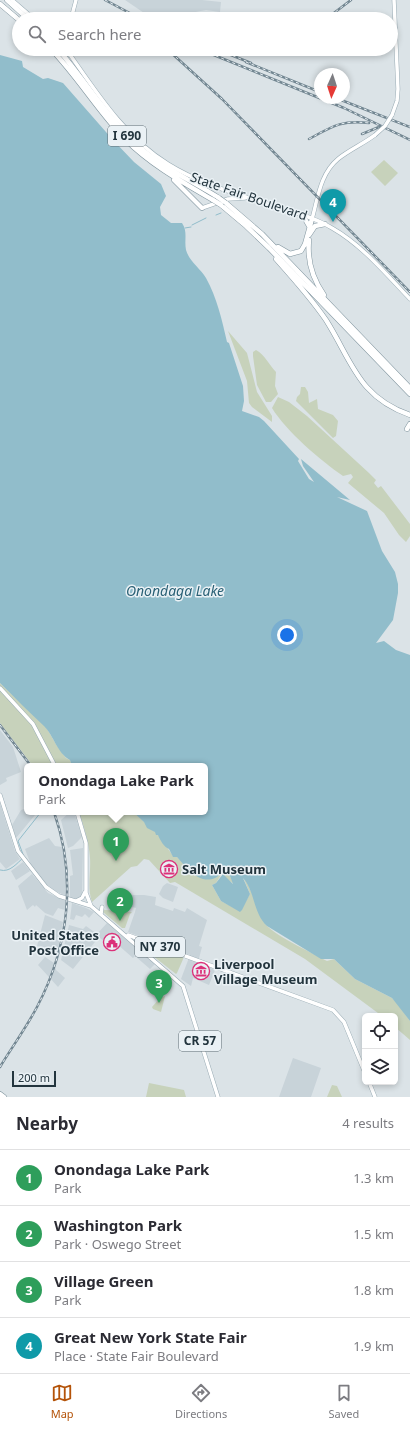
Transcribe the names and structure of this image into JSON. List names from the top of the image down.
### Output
{
  "streets": {
    "highway": ["I 690"],
    "main road": ["State Fair Boulevard", "NY 370", "CR 57"]
  },
  "crossings": [
    ["NY 370", "CR 57"]
  ],
  "water": ["Onondaga Lake"],
  "places": {
    "museum": ["Salt Museum", "Liverpool Village Museum"],
    "public building": ["United States Post Office"]
  },
  "scale_bar": "200 m",
  "north": "bottom",
  "page": {
    "search": "Search here",
    "pins": [
      "4",
      "1",
      "2",
      "3"
    ],
    "popup": ["Onondaga Lake Park", "Park"],
    "scale": "200 m",
    "heading": ["Nearby", "4 results"],
    "list": [
      {
        "mark": "1",
        "name": "Onondaga Lake Park",
        "note": "Park",
        "value": "1.3 km"
      },
      {
        "mark": "2",
        "name": "Washington Park",
        "note": "Park · Oswego Street",
        "value": "1.5 km"
      },
      {
        "mark": "3",
        "name": "Village Green",
        "note": "Park",
        "value": "1.8 km"
      },
      {
        "mark": "4",
        "name": "Great New York State Fair",
        "note": "Place · State Fair Boulevard",
        "value": "1.9 km"
      }
    ],
    "nav": ["Map", "Directions", "Saved"]
  }
}
